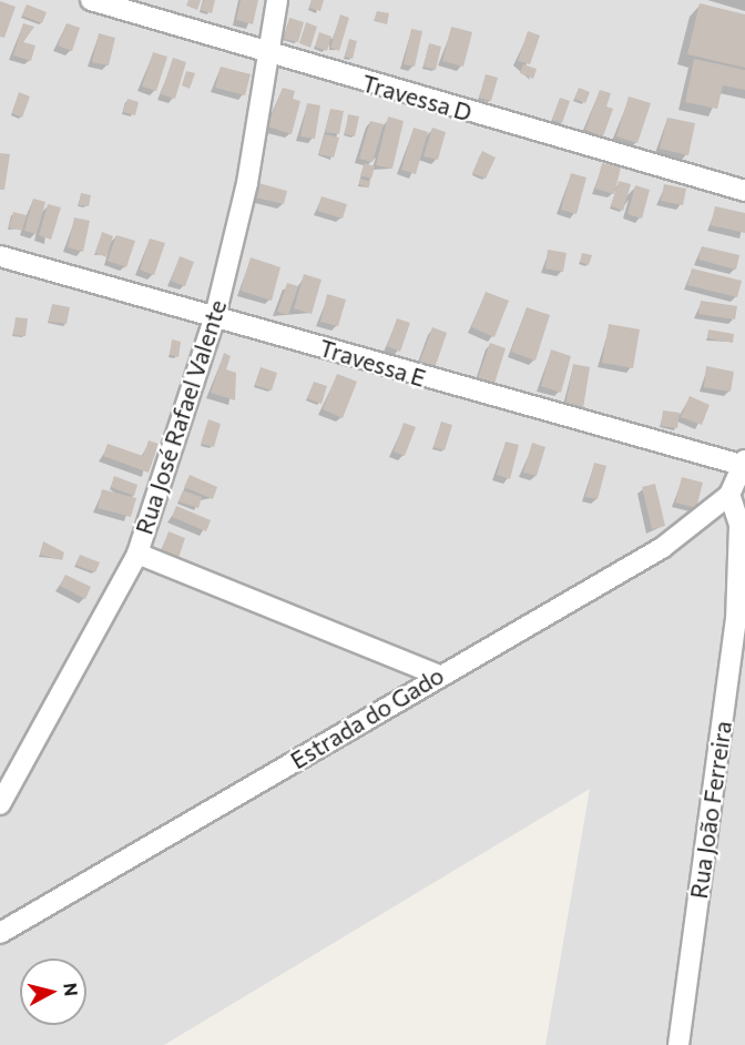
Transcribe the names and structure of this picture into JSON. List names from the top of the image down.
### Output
{
  "streets": {
    "street": [
      "Travessa D",
      "Travessa E",
      "Rua José Rafael Valente",
      "Estrada do Gado",
      "Rua João Ferreira"
    ]
  },
  "crossings": [
    ["Travessa D", "Rua José Rafael Valente"],
    ["Travessa E", "Rua José Rafael Valente"],
    ["Estrada do Gado", "Rua João Ferreira"]
  ],
  "north": "right"
}
